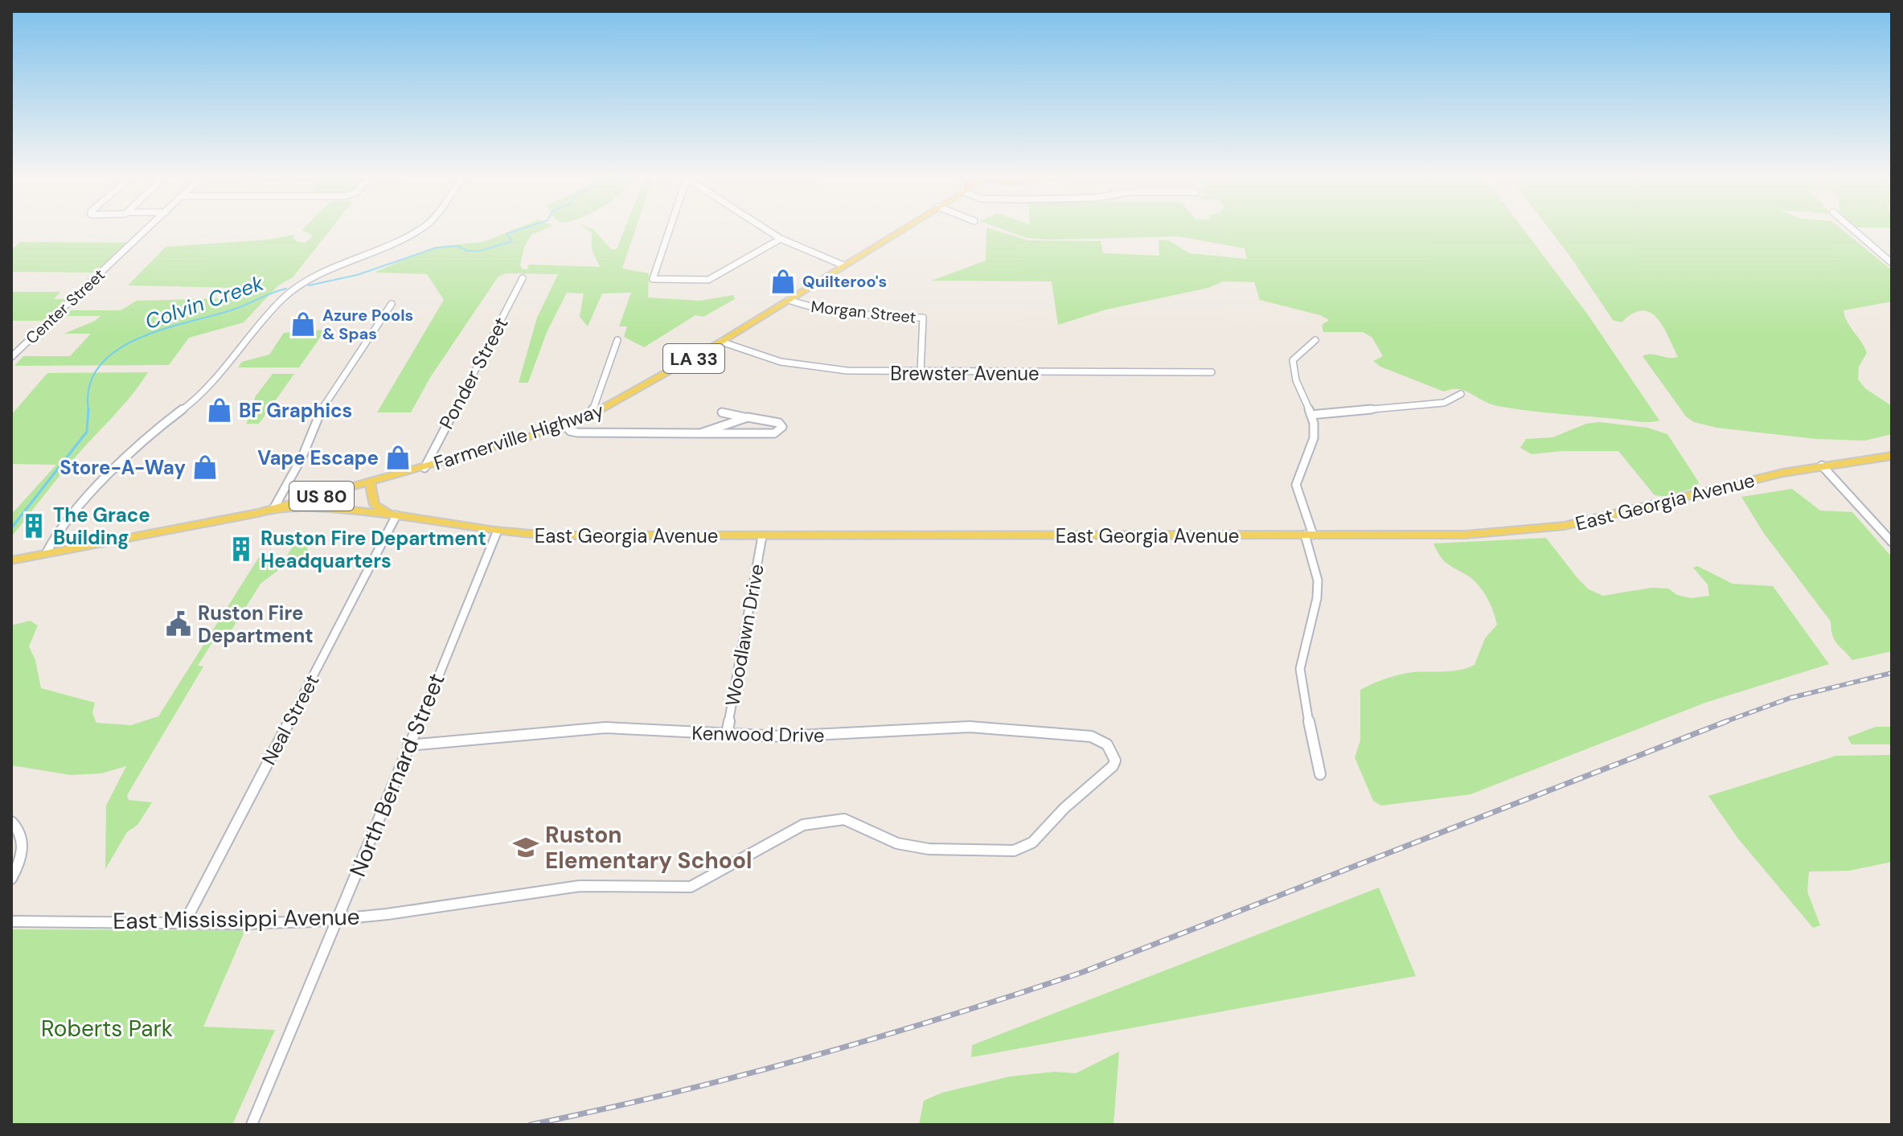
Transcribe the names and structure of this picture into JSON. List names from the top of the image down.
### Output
{
  "streets": {
    "main road": [
      "LA 33",
      "Farmerville Highway",
      "US 80",
      "East Georgia Avenue"
    ],
    "street": [
      "Center Street",
      "Morgan Street",
      "Ponder Street",
      "Brewster Avenue",
      "Woodlawn Drive",
      "Neal Street",
      "Kenwood Drive",
      "North Bernard Street",
      "East Mississippi Avenue"
    ]
  },
  "crossings": [
    ["Morgan Street", "Brewster Avenue"],
    ["Morgan Street", "Farmerville Highway"],
    ["Ponder Street", "Farmerville Highway"],
    ["Brewster Avenue", "Farmerville Highway"],
    ["Farmerville Highway", "US 80"],
    ["US 80", "East Georgia Avenue"],
    ["US 80", "Neal Street"],
    ["East Georgia Avenue", "Woodlawn Drive"],
    ["East Georgia Avenue", "Neal Street"],
    ["East Georgia Avenue", "North Bernard Street"],
    ["Woodlawn Drive", "Kenwood Drive"],
    ["Neal Street", "East Mississippi Avenue"],
    ["Kenwood Drive", "North Bernard Street"],
    ["Kenwood Drive", "East Mississippi Avenue"],
    ["North Bernard Street", "East Mississippi Avenue"]
  ],
  "water": ["Colvin Creek"],
  "parks": ["Roberts Park"],
  "places": {
    "shop": [
      "Quilteroo's",
      "Azure Pools & Spas",
      "BF Graphics",
      "Vape Escape",
      "Store-A-Way"
    ],
    "building": ["The Grace Building", "Ruston Fire Department Headquarters"],
    "public building": ["Ruston Fire Department"],
    "school or university": ["Ruston Elementary School"]
  }
}
